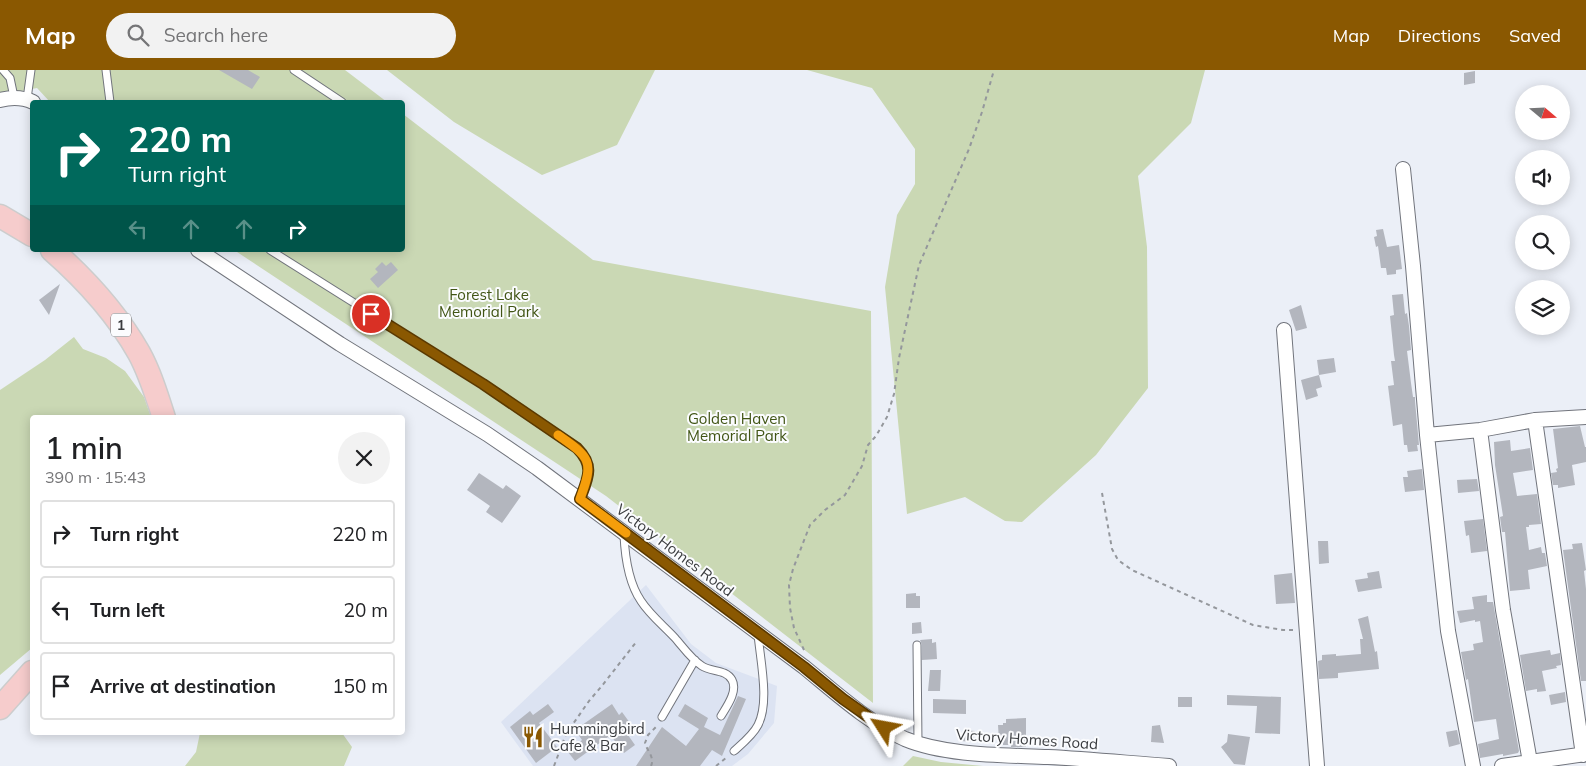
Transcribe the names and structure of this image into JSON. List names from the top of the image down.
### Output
{
  "streets": {
    "highway": ["1"],
    "street": ["Victory Homes Road"]
  },
  "parks": ["Forest Lake Memorial Park", "Golden Haven Memorial Park"],
  "places": {
    "restaurant": ["Hummingbird Cafe & Bar"]
  },
  "north": "right",
  "page": {
    "header": "Map",
    "search": "Search here",
    "nav": ["Map", "Directions", "Saved"],
    "turn": ["220 m", "Turn right"],
    "heading": ["1 min", "390 m · 15:43"],
    "list": [
      {
        "name": "Turn right",
        "value": "220 m"
      },
      {
        "name": "Turn left",
        "value": "20 m"
      },
      {
        "name": "Arrive at destination",
        "value": "150 m"
      }
    ]
  }
}
